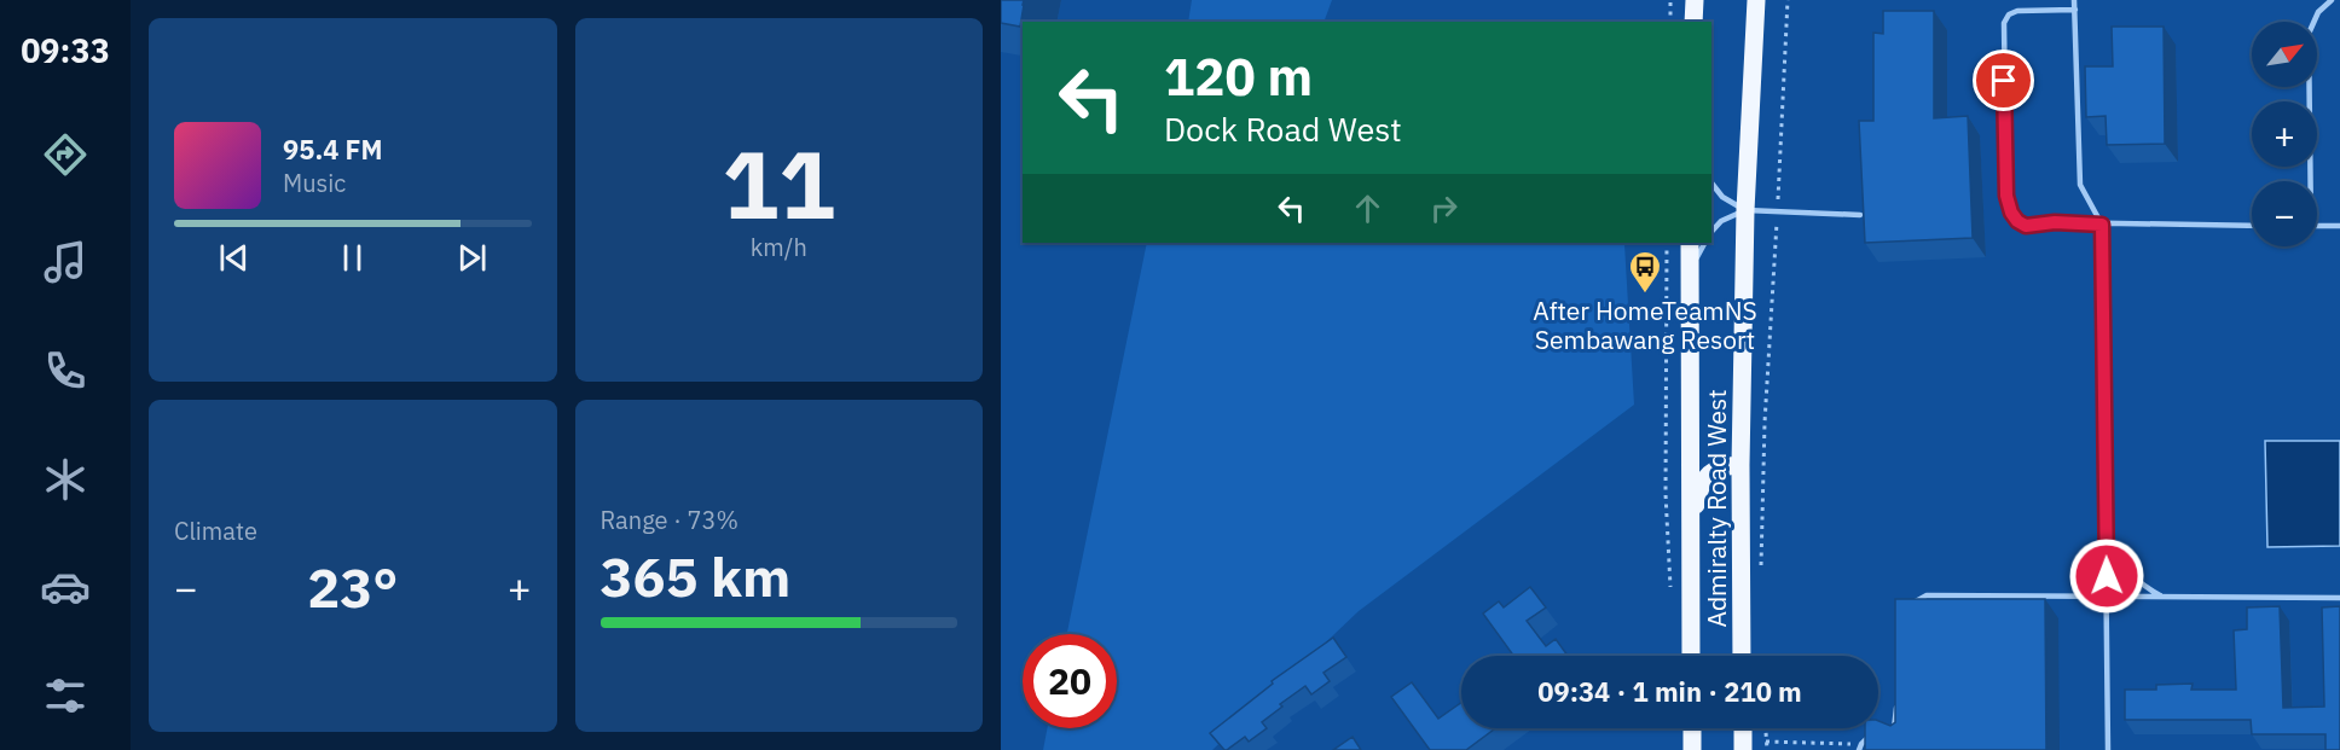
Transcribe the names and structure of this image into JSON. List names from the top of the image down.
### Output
{
  "streets": {
    "main road": ["Admiralty Road West"]
  },
  "places": {
    "bus stop": ["After HomeTeamNS Sembawang Resort"]
  },
  "north": "top right",
  "page": {
    "tabs": "09:33",
    "tile": [
      ["11", "km/h"],
      "Climate",
      ["Range · 73%", "365 km"]
    ],
    "map_buttons": ["+", "−"],
    "turn": ["120 m", "Dock Road West"],
    "song": ["95.4 FM", "Music"],
    "heat": ["−", "23°", "+"],
    "limit": "20",
    "trip": "09:34 · 1 min · 210 m"
  }
}
